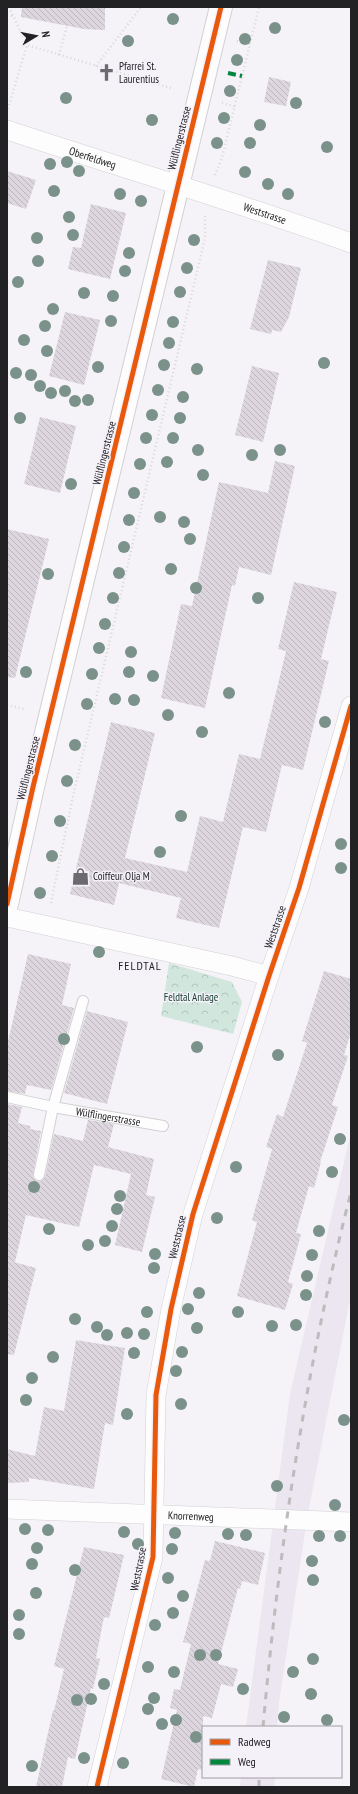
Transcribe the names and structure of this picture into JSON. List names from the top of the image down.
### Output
{
  "streets": {
    "main road": ["Wülflingerstrasse"],
    "street": ["Oberfeldweg", "Weststrasse", "Knorrenweg"]
  },
  "crossings": [
    ["Wülflingerstrasse", "Oberfeldweg"],
    ["Wülflingerstrasse", "Weststrasse"],
    ["Oberfeldweg", "Weststrasse"],
    ["Weststrasse", "Knorrenweg"]
  ],
  "districts": ["FELDTAL"],
  "parks": ["Feldtal Anlage"],
  "places": {
    "church": ["Pfarrei St. Laurentius"],
    "shop": ["Coiffeur Olja M"]
  },
  "legend": ["Radweg", "Weg"],
  "north": "right"
}
